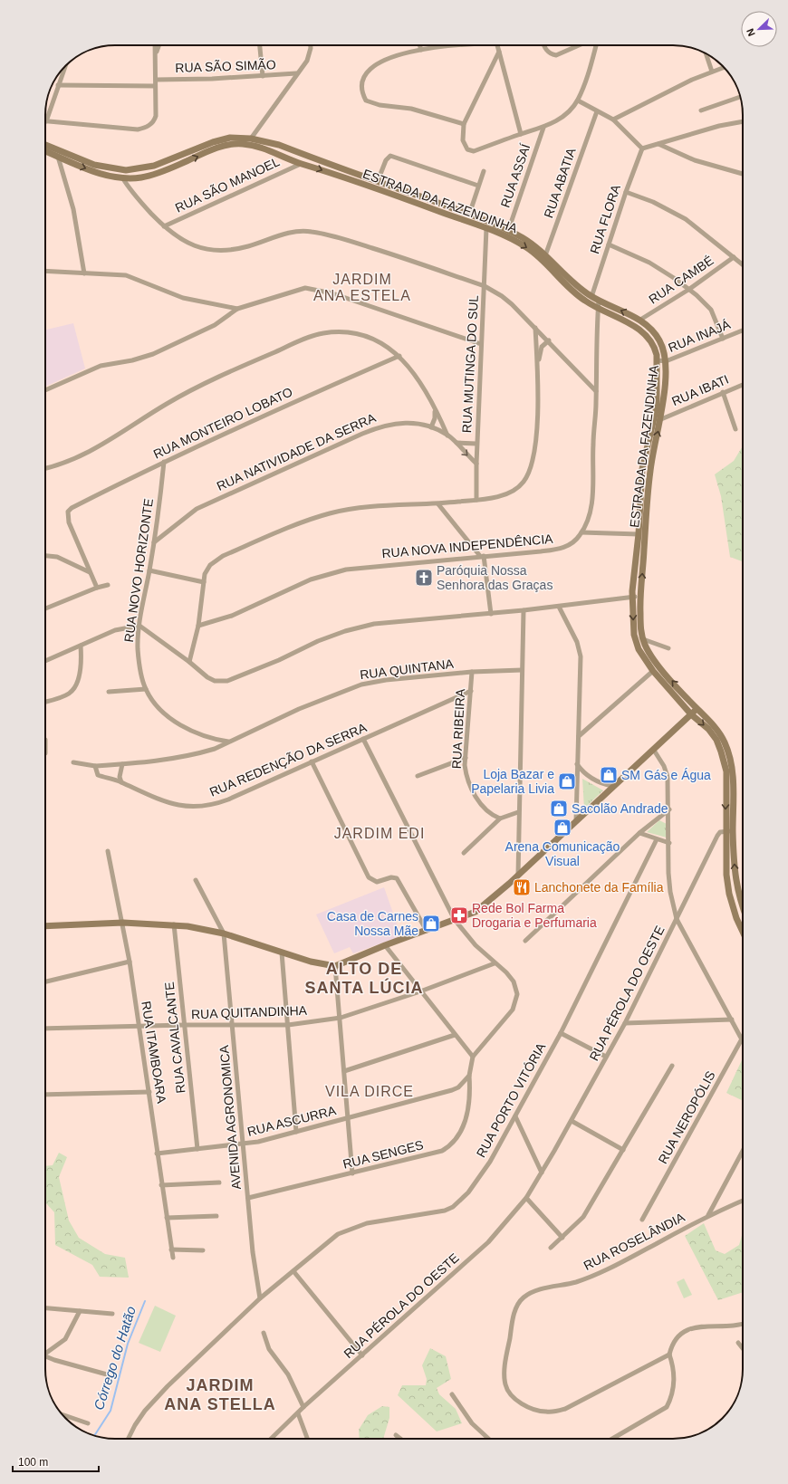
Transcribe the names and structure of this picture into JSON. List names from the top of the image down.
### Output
{
  "streets": {
    "main road": ["ESTRADA DA FAZENDINHA"],
    "street": [
      "RUA SÃO SIMÃO",
      "RUA ASSAÍ",
      "RUA ABATIA",
      "RUA SÃO MANOEL",
      "RUA FLORA",
      "RUA CAMBÉ",
      "RUA INAJÁ",
      "RUA MUTINGA DO SUL",
      "RUA IBATI",
      "RUA MONTEIRO LOBATO",
      "RUA NATIVIDADE DA SERRA",
      "RUA NOVA INDEPENDÊNCIA",
      "RUA NOVO HORIZONTE",
      "RUA QUINTANA",
      "RUA RIBEIRA",
      "RUA REDENÇÃO DA SERRA",
      "RUA PÉROLA DO OESTE",
      "RUA QUITANDINHA",
      "RUA CAVALCANTE",
      "RUA ITAMBOARA",
      "RUA PORTO VITÓRIA",
      "AVENIDA AGRONOMICA",
      "RUA NEROPÓLIS",
      "RUA ASCURRA",
      "RUA SENGES",
      "RUA ROSELÂNDIA"
    ]
  },
  "crossings": [
    ["RUA ASSAÍ", "ESTRADA DA FAZENDINHA"],
    ["RUA ABATIA", "ESTRADA DA FAZENDINHA"],
    ["RUA SÃO MANOEL", "ESTRADA DA FAZENDINHA"],
    ["ESTRADA DA FAZENDINHA", "RUA FLORA"],
    ["ESTRADA DA FAZENDINHA", "RUA CAMBÉ"],
    ["ESTRADA DA FAZENDINHA", "RUA INAJÁ"],
    ["ESTRADA DA FAZENDINHA", "RUA MUTINGA DO SUL"],
    ["ESTRADA DA FAZENDINHA", "RUA IBATI"],
    ["ESTRADA DA FAZENDINHA", "RUA NOVA INDEPENDÊNCIA"],
    ["ESTRADA DA FAZENDINHA", "RUA PÉROLA DO OESTE"],
    ["RUA MUTINGA DO SUL", "RUA NATIVIDADE DA SERRA"],
    ["RUA MONTEIRO LOBATO", "RUA NOVO HORIZONTE"],
    ["RUA NATIVIDADE DA SERRA", "RUA NOVO HORIZONTE"],
    ["RUA NOVO HORIZONTE", "RUA QUINTANA"],
    ["RUA QUINTANA", "RUA RIBEIRA"],
    ["RUA QUINTANA", "RUA REDENÇÃO DA SERRA"],
    ["RUA RIBEIRA", "RUA REDENÇÃO DA SERRA"],
    ["RUA QUITANDINHA", "RUA CAVALCANTE"],
    ["RUA QUITANDINHA", "RUA ITAMBOARA"],
    ["RUA QUITANDINHA", "AVENIDA AGRONOMICA"],
    ["RUA CAVALCANTE", "RUA ASCURRA"],
    ["RUA ITAMBOARA", "RUA ASCURRA"],
    ["RUA PORTO VITÓRIA", "AVENIDA AGRONOMICA"],
    ["AVENIDA AGRONOMICA", "RUA ASCURRA"],
    ["AVENIDA AGRONOMICA", "RUA SENGES"],
    ["RUA ASCURRA", "RUA SENGES"]
  ],
  "districts": [
    "JARDIM ANA ESTELA",
    "JARDIM EDI",
    "ALTO DE SANTA LÚCIA",
    "VILA DIRCE",
    "JARDIM ANA STELLA"
  ],
  "water": ["Córrego do Hatão"],
  "places": {
    "church": ["Paróquia Nossa Senhora das Graças"],
    "shop": [
      "SM Gás e Água",
      "Loja Bazar e Papelaria Livia",
      "Sacolão Andrade",
      "Arena Comunicação Visual",
      "Casa de Carnes Nossa Mãe"
    ],
    "restaurant": ["Lanchonete da Família"],
    "pharmacy": ["Rede Bol Farma Drogaria e Perfumaria"]
  },
  "scale_bar": "100 m",
  "north": "bottom left"
}
